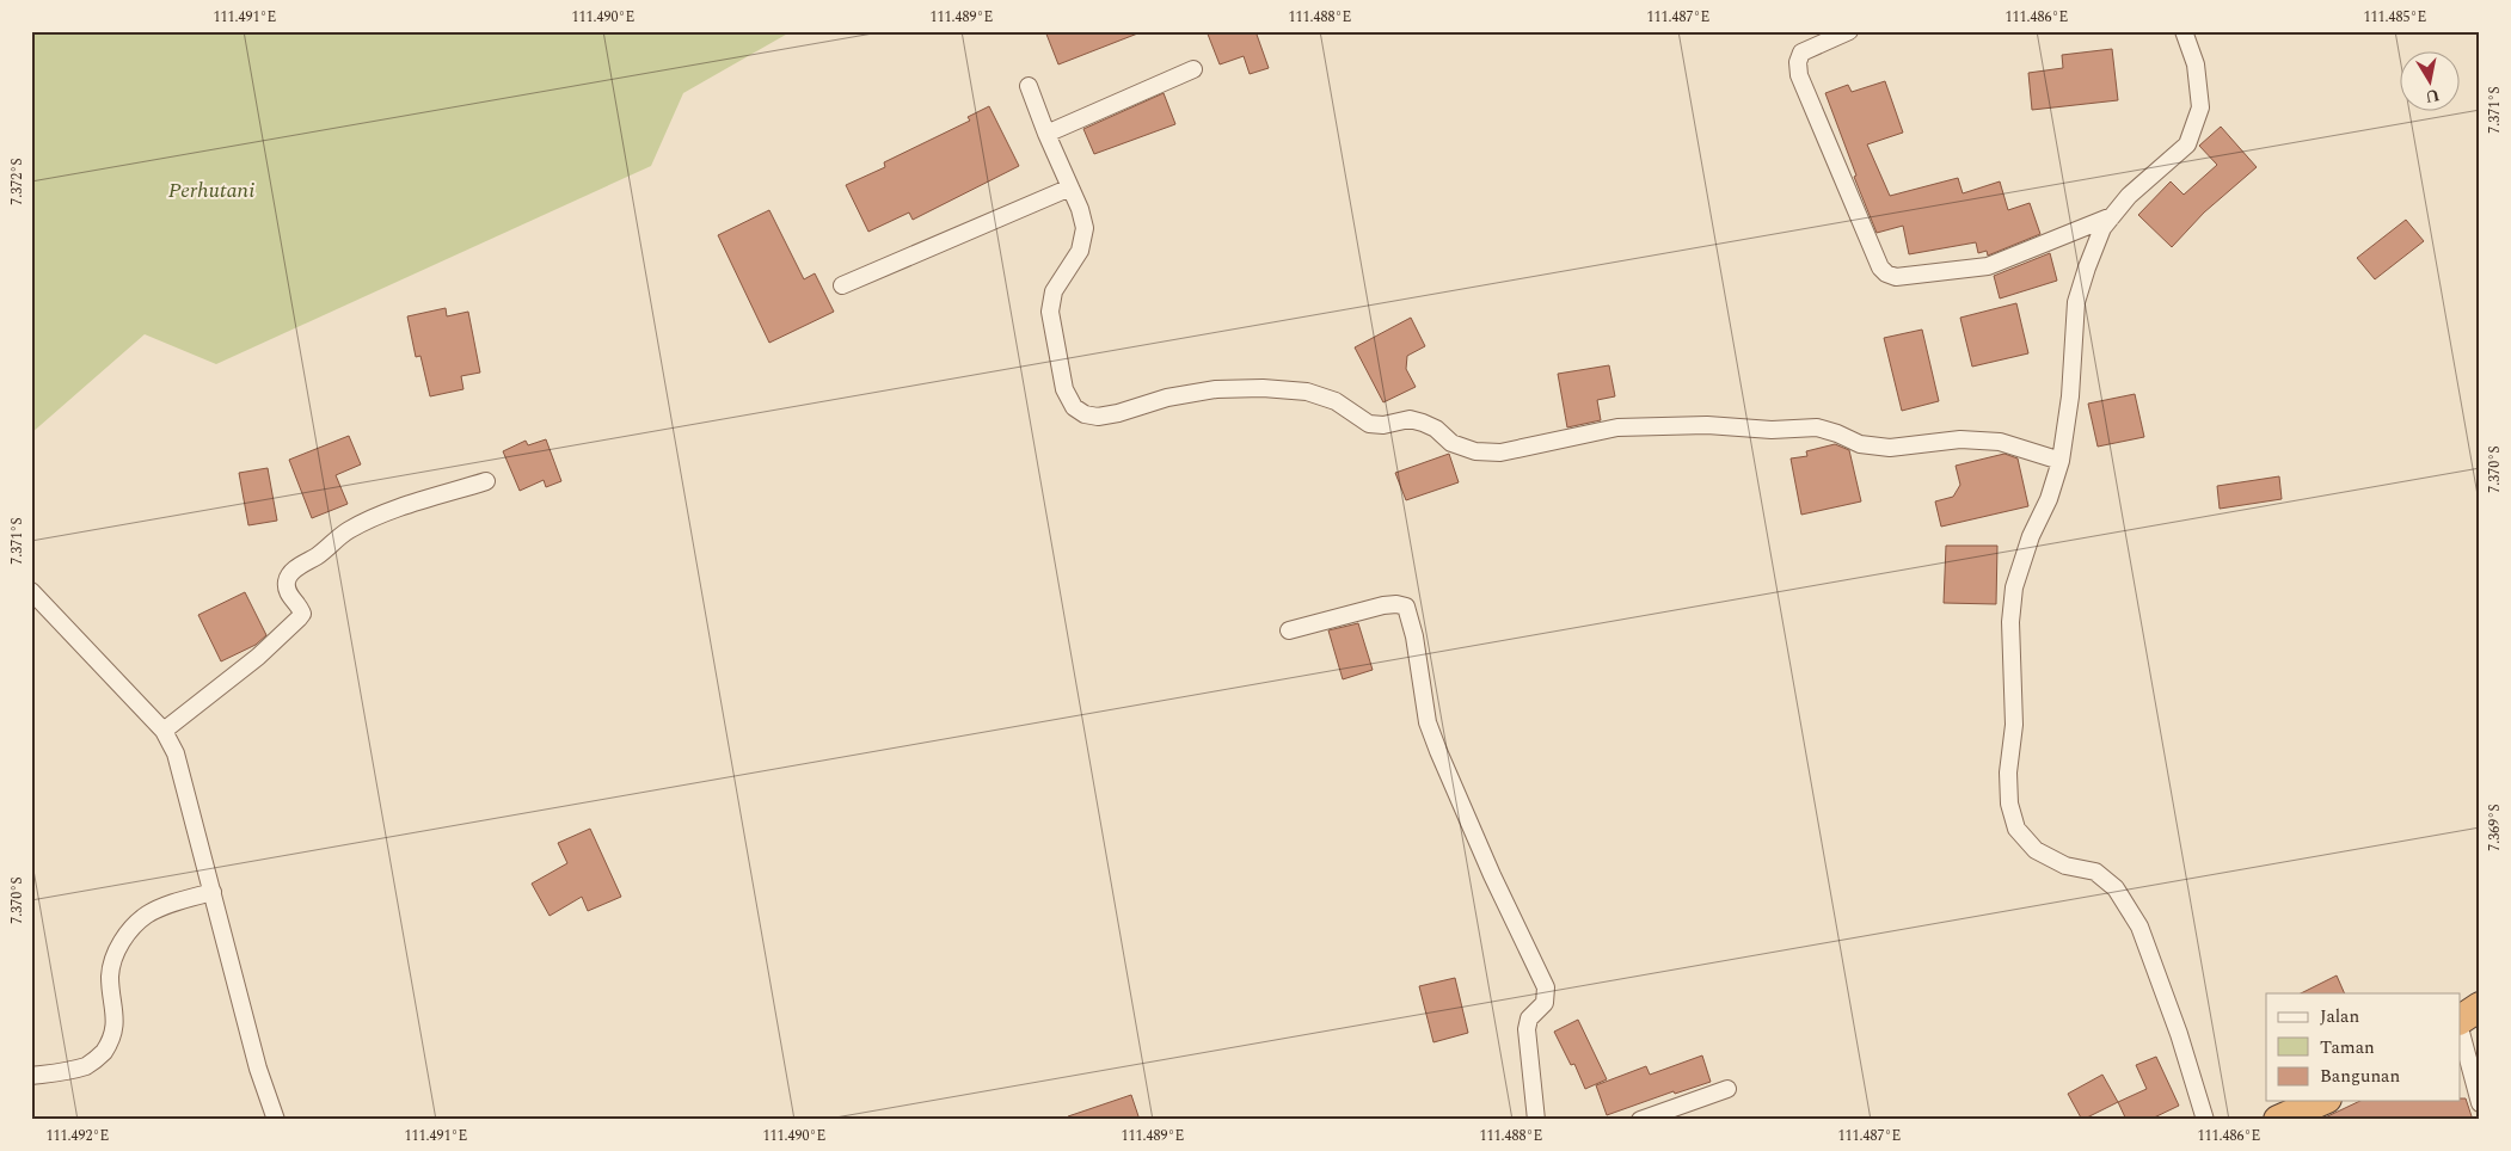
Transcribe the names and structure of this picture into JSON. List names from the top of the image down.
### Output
{
  "parks": ["Perhutani"],
  "legend": ["Jalan", "Taman", "Bangunan"],
  "north": "bottom",
  "coordinates": [
    "111.491°E",
    "111.490°E",
    "111.489°E",
    "111.488°E",
    "111.487°E",
    "111.486°E",
    "111.485°E",
    "7.371°S",
    "7.372°S",
    "7.370°S",
    "7.369°S",
    "111.492°E"
  ]
}
